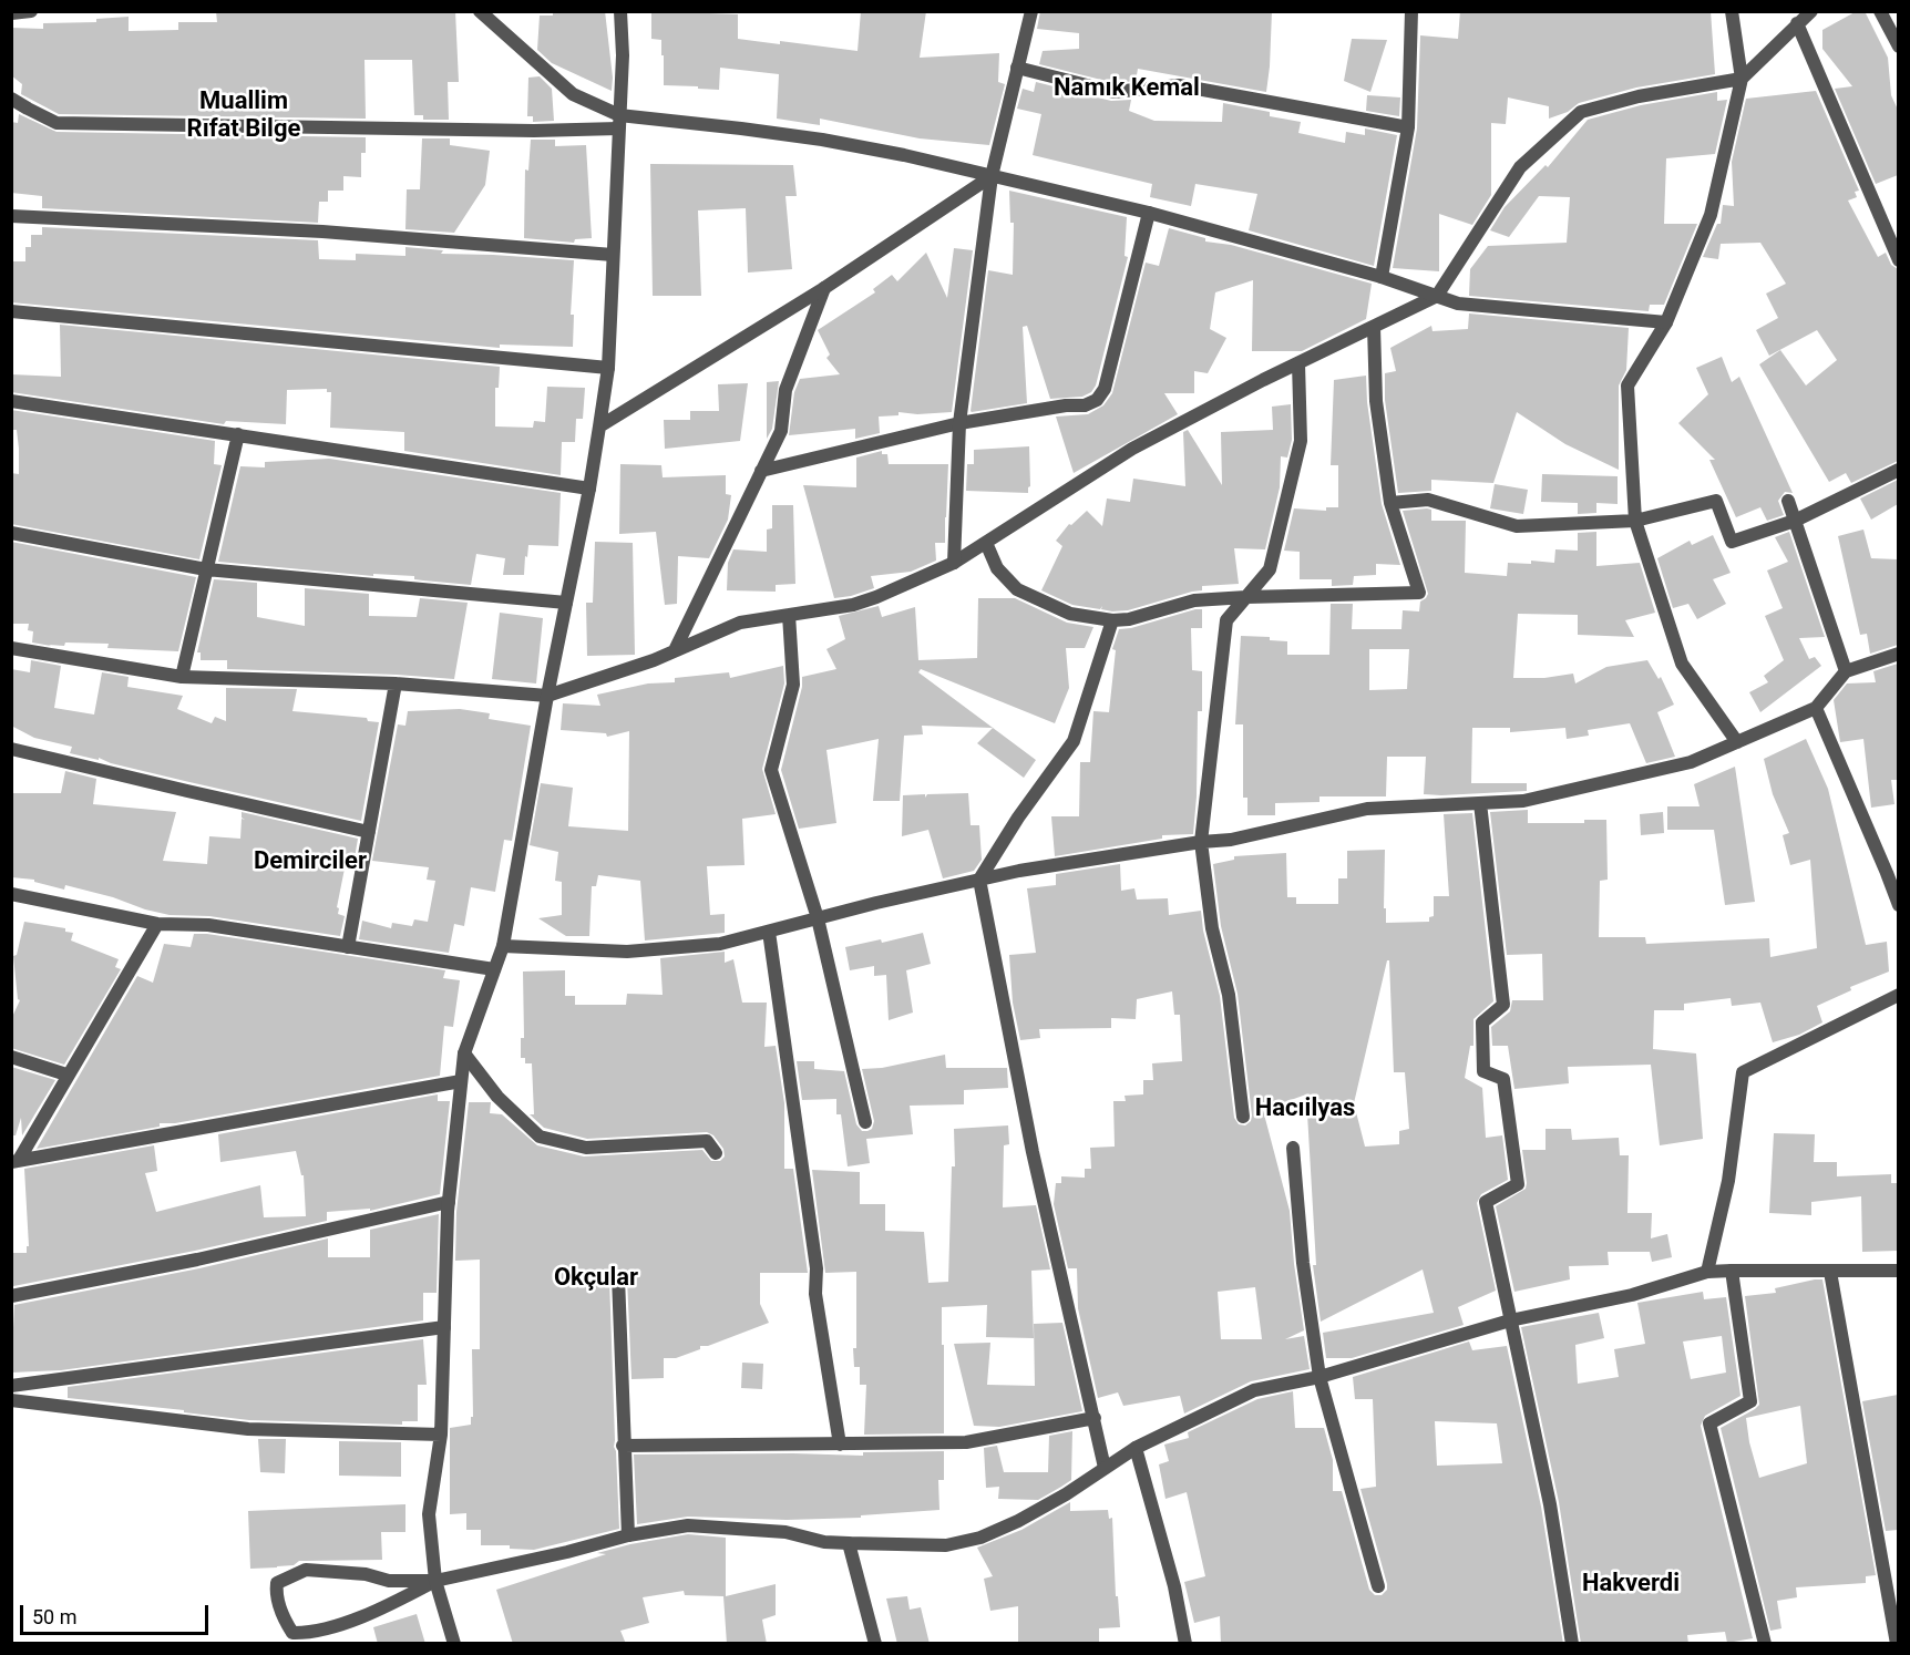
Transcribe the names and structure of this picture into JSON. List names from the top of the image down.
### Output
{
  "districts": [
    "Namık Kemal",
    "Muallim Rıfat Bilge",
    "Demirciler",
    "Hacıilyas",
    "Okçular",
    "Hakverdi"
  ],
  "scale_bar": "50 m"
}
